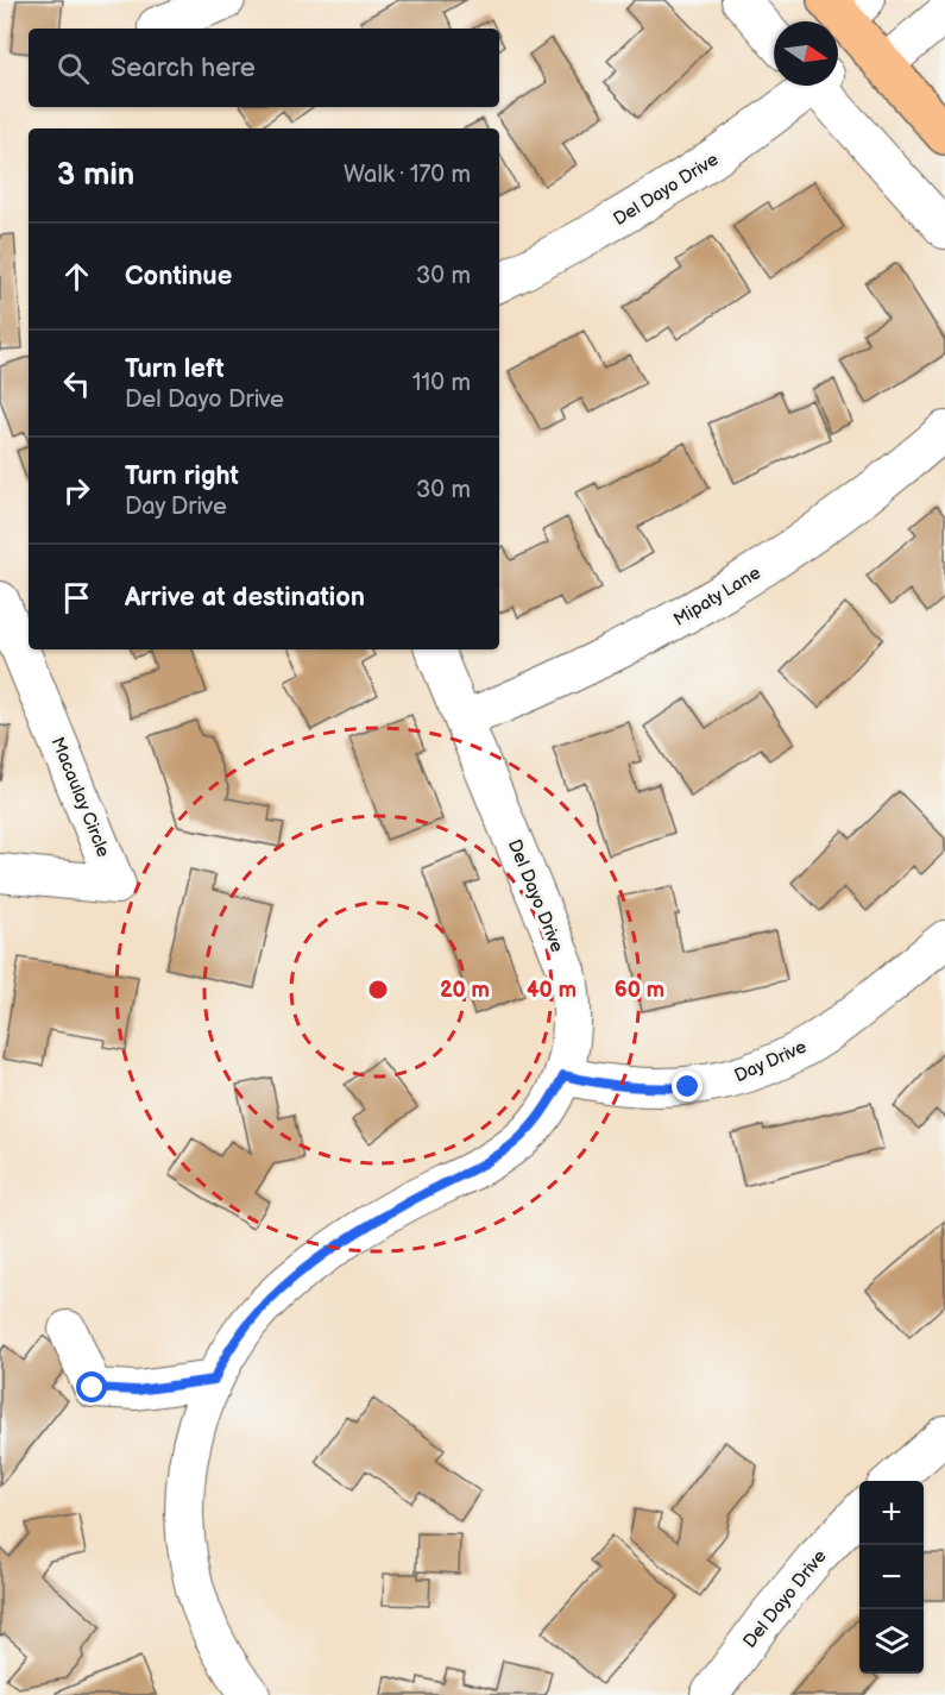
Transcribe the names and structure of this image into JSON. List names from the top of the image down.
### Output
{
  "streets": {
    "street": [
      "Del Dayo Drive",
      "Mipaty Lane",
      "Macaulay Circle",
      "Day Drive"
    ]
  },
  "crossings": [
    ["Del Dayo Drive", "Mipaty Lane"],
    ["Del Dayo Drive", "Day Drive"]
  ],
  "north": "right",
  "page": {
    "search": "Search here",
    "heading": ["3 min", "Walk · 170 m"],
    "list": [
      ["Continue", "30 m"],
      ["Turn left", "Del Dayo Drive", "110 m"],
      ["Turn right", "Day Drive", "30 m"],
      "Arrive at destination"
    ],
    "map_buttons": ["+", "−"]
  },
  "rings": ["20 m", "40 m", "60 m"]
}
